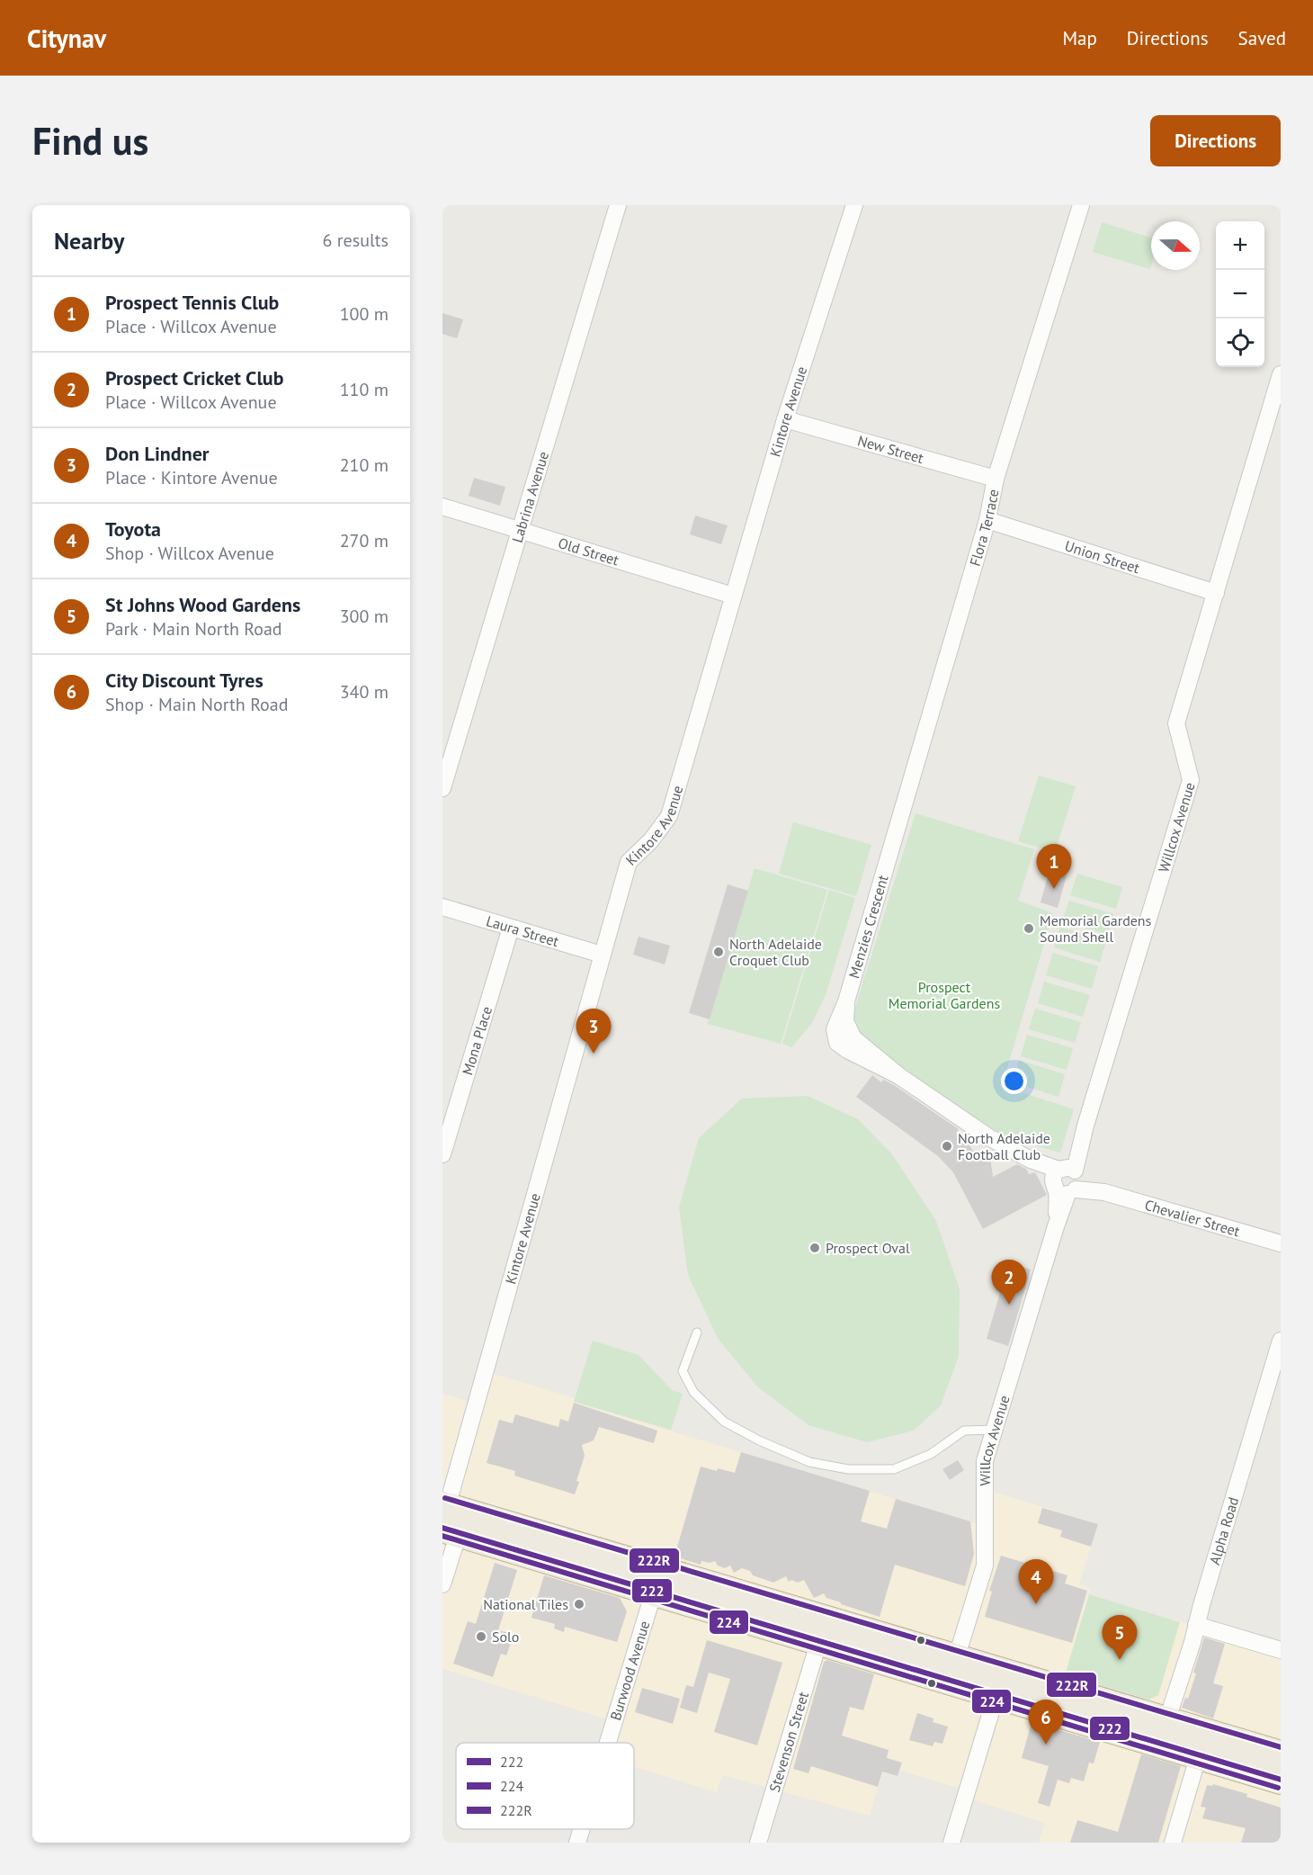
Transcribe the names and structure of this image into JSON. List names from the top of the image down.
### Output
{
  "streets": {
    "street": [
      "Kintore Avenue",
      "New Street",
      "Labrina Avenue",
      "Flora Terrace",
      "Old Street",
      "Union Street",
      "Willcox Avenue",
      "Menzies Crescent",
      "Laura Street",
      "Mona Place",
      "Chevalier Street",
      "Alpha Road",
      "Burwood Avenue",
      "Stevenson Street"
    ]
  },
  "crossings": [
    ["Kintore Avenue", "New Street"],
    ["Kintore Avenue", "Old Street"],
    ["Kintore Avenue", "Laura Street"],
    ["New Street", "Flora Terrace"],
    ["Labrina Avenue", "Old Street"],
    ["Flora Terrace", "Union Street"],
    ["Flora Terrace", "Menzies Crescent"],
    ["Union Street", "Willcox Avenue"],
    ["Willcox Avenue", "Menzies Crescent"],
    ["Willcox Avenue", "Chevalier Street"],
    ["Menzies Crescent", "Chevalier Street"],
    ["Laura Street", "Mona Place"]
  ],
  "parks": ["Prospect Memorial Gardens"],
  "places": [
    "Memorial Gardens Sound Shell",
    "North Adelaide Croquet Club",
    "North Adelaide Football Club",
    "Prospect Oval",
    "National Tiles",
    "Solo"
  ],
  "lines": ["transit line 222R", "transit line 222", "transit line 224"],
  "legend": ["222", "224", "222R"],
  "north": "right",
  "page": {
    "header": "Citynav",
    "nav": ["Map", "Directions", "Saved"],
    "buttons": "Directions",
    "title": "Find us",
    "heading": ["Nearby", "6 results"],
    "map_buttons": ["+", "−"],
    "list": [
      {
        "mark": "1",
        "name": "Prospect Tennis Club",
        "note": "Place · Willcox Avenue",
        "value": "100 m"
      },
      {
        "mark": "2",
        "name": "Prospect Cricket Club",
        "note": "Place · Willcox Avenue",
        "value": "110 m"
      },
      {
        "mark": "3",
        "name": "Don Lindner",
        "note": "Place · Kintore Avenue",
        "value": "210 m"
      },
      {
        "mark": "4",
        "name": "Toyota",
        "note": "Shop · Willcox Avenue",
        "value": "270 m"
      },
      {
        "mark": "5",
        "name": "St Johns Wood Gardens",
        "note": "Park · Main North Road",
        "value": "300 m"
      },
      {
        "mark": "6",
        "name": "City Discount Tyres",
        "note": "Shop · Main North Road",
        "value": "340 m"
      }
    ],
    "pins": [
      "1",
      "3",
      "2",
      "4",
      "5",
      "6"
    ]
  }
}
